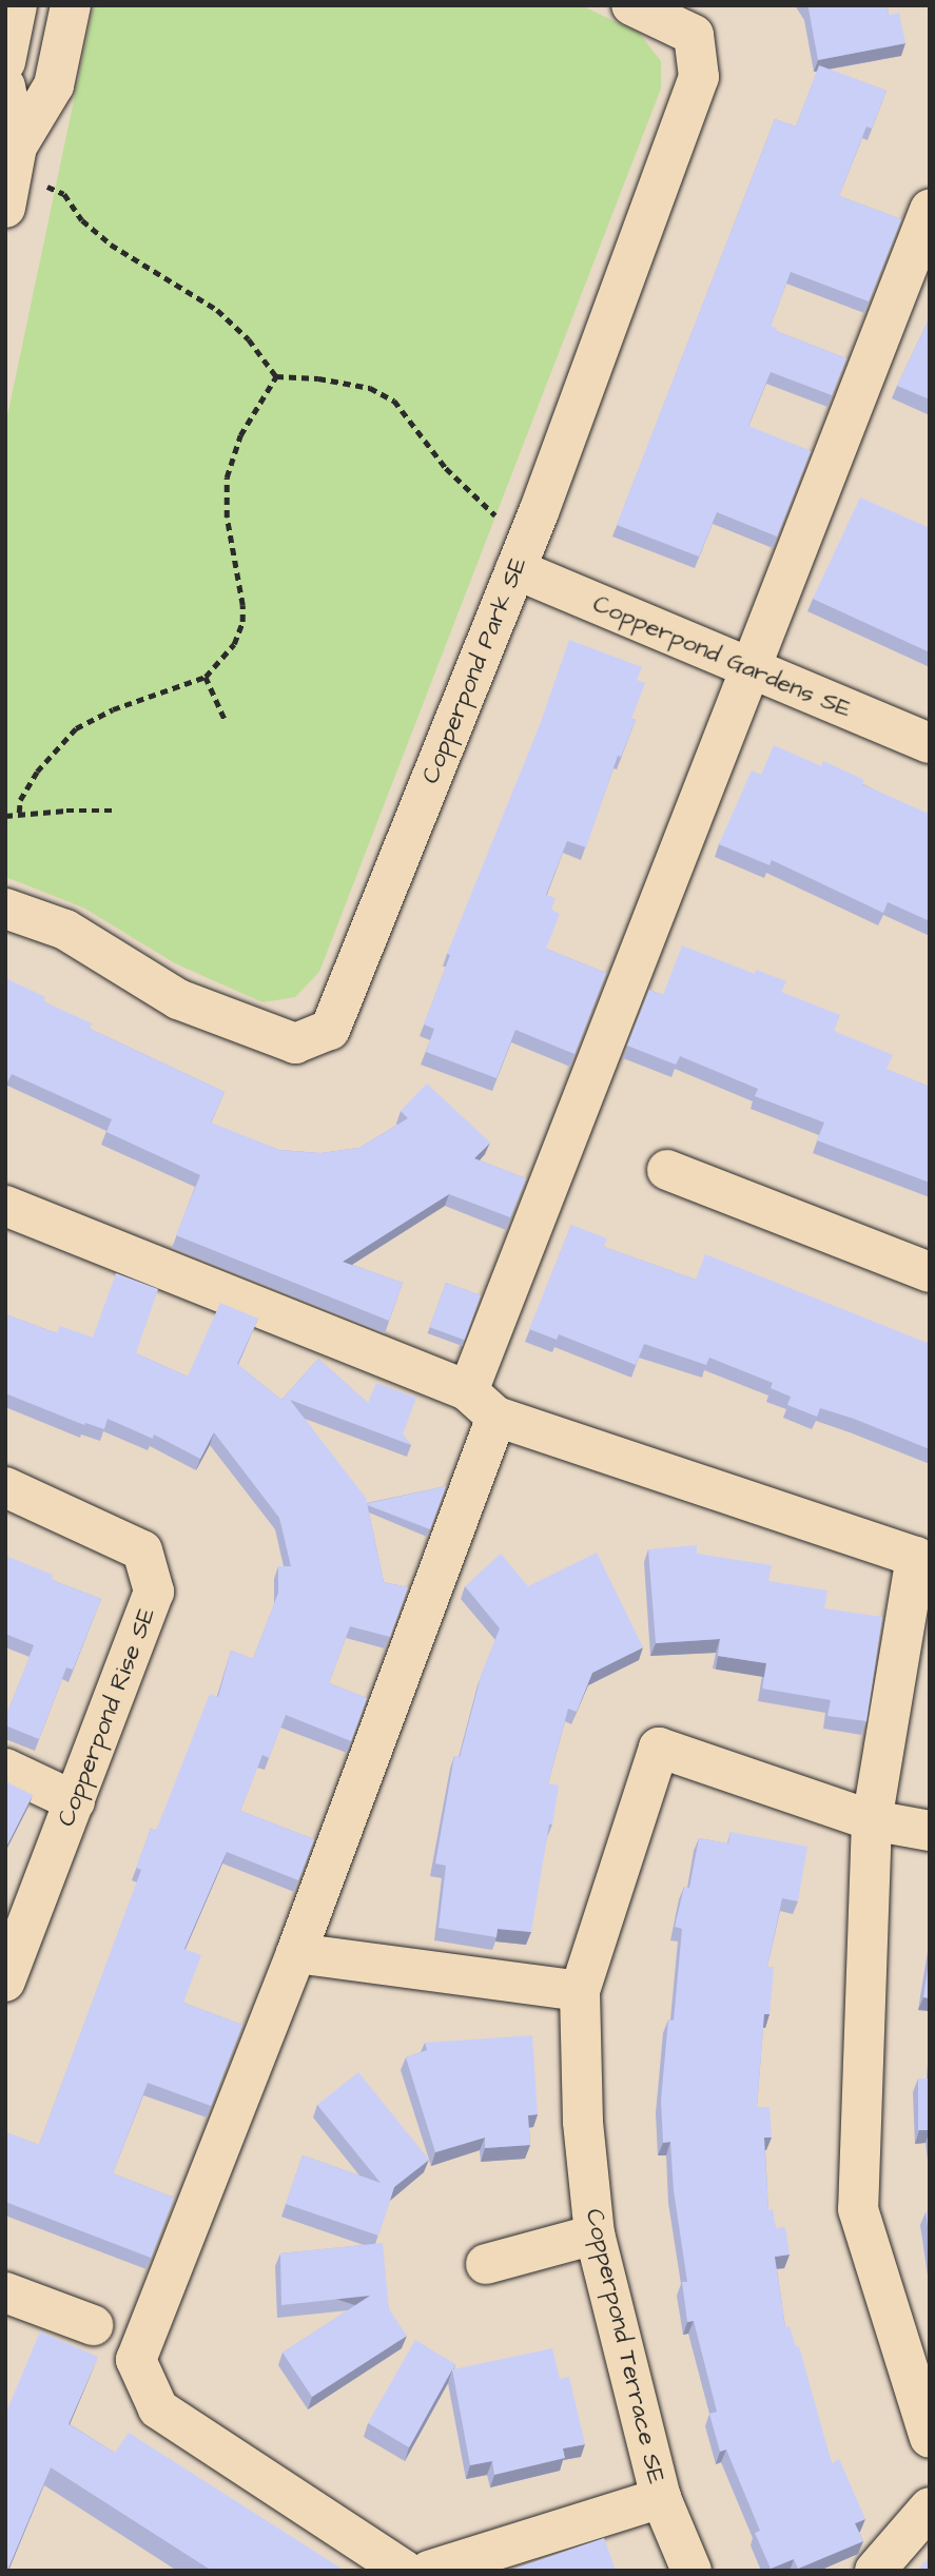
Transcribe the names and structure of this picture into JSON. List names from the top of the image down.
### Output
{
  "streets": {
    "street": [
      "Copperpond Gardens SE",
      "Copperpond Park SE",
      "Copperpond Rise SE",
      "Copperpond Terrace SE"
    ]
  },
  "crossings": [
    ["Copperpond Gardens SE", "Copperpond Park SE"]
  ]
}
